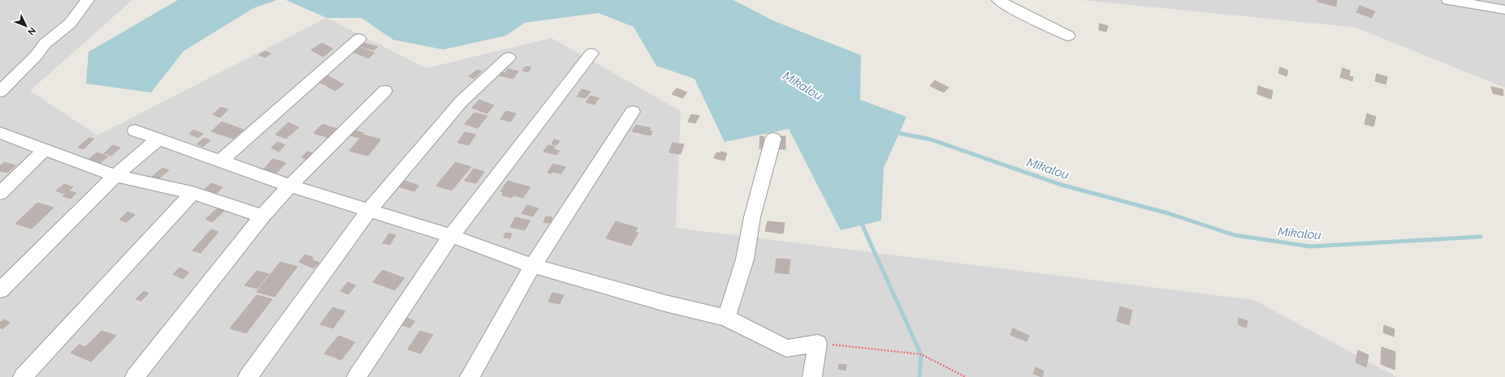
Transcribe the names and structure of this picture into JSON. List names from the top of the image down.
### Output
{
  "water": ["Mikalou"],
  "north": "bottom right"
}
